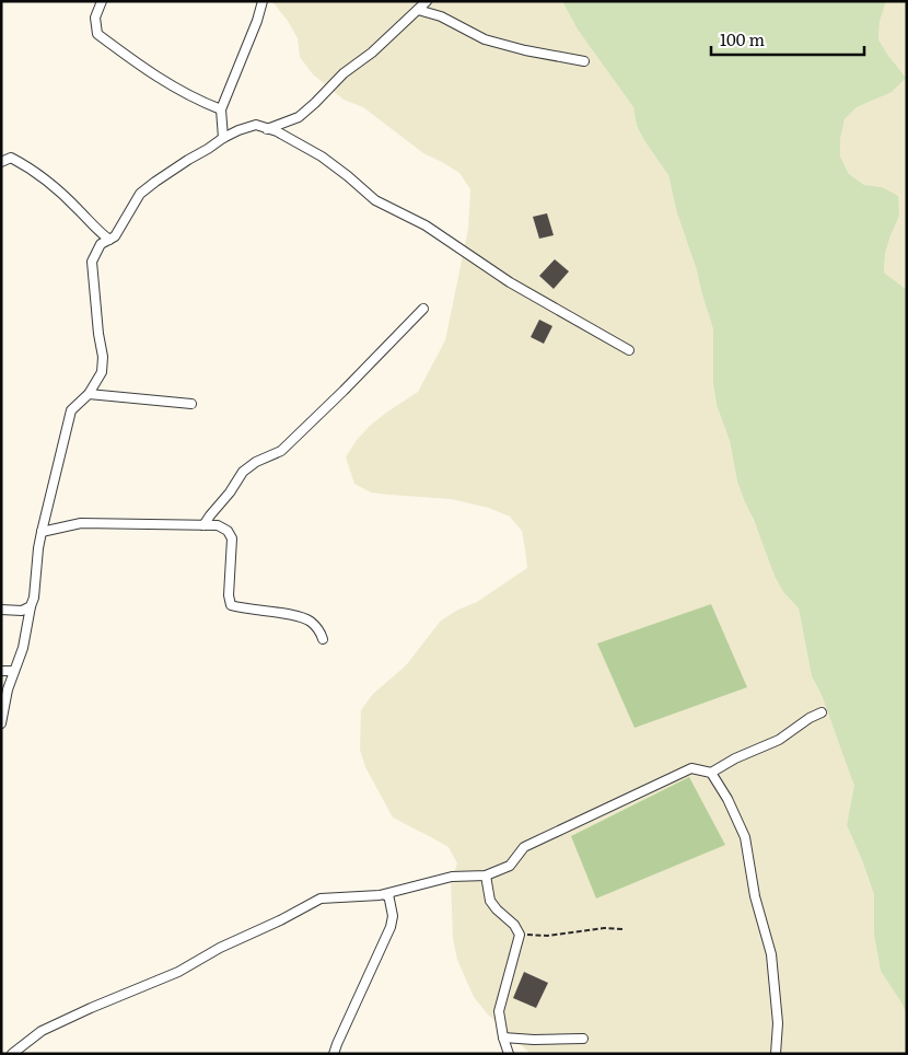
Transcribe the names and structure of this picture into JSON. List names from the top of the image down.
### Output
{
  "scale_bar": "100 m"
}
